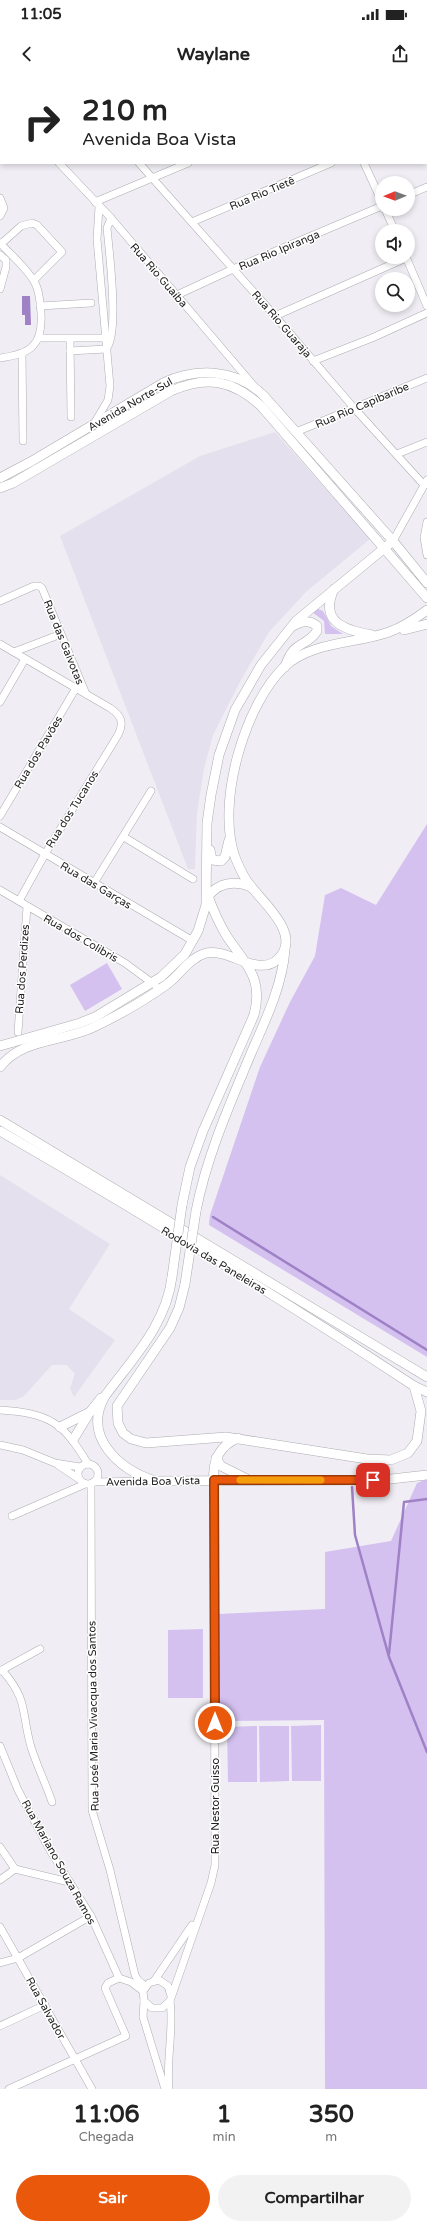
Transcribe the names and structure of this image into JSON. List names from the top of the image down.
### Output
{
  "streets": {
    "main road": ["Avenida Norte-Sul", "Rodovia das Paneleiras", "Avenida Boa Vista"],
    "street": [
      "Rua Rio Tietê",
      "Rua Rio Ipiranga",
      "Rua Rio Guaíba",
      "Rua Rio Guaraja",
      "Rua Rio Capibaribe",
      "Rua das Gaivotas",
      "Rua dos Pavões",
      "Rua dos Tucanos",
      "Rua das Garças",
      "Rua dos Colibris",
      "Rua dos Perdizes",
      "Rua José Maria Vivacqua dos Santos",
      "Rua Nestor Guisso",
      "Rua Mariano Souza Ramos",
      "Rua Salvador"
    ]
  },
  "crossings": [
    ["Rua Rio Tietê", "Rua Rio Guaraja"],
    ["Rua Rio Ipiranga", "Rua Rio Guaíba"],
    ["Rua Rio Ipiranga", "Rua Rio Guaraja"],
    ["Rua Rio Guaíba", "Avenida Norte-Sul"],
    ["Rua Rio Guaraja", "Rua Rio Capibaribe"],
    ["Avenida Norte-Sul", "Rua Rio Capibaribe"],
    ["Rua das Gaivotas", "Rua dos Tucanos"],
    ["Rua dos Tucanos", "Rua das Garças"],
    ["Rua dos Tucanos", "Rua dos Colibris"],
    ["Rua dos Colibris", "Rua dos Perdizes"],
    ["Avenida Boa Vista", "Rua José Maria Vivacqua dos Santos"],
    ["Avenida Boa Vista", "Rua Nestor Guisso"],
    ["Rua José Maria Vivacqua dos Santos", "Rua Nestor Guisso"]
  ],
  "north": "left",
  "page": {
    "status": "11:05",
    "header": "Waylane",
    "turn": ["210 m", "Avenida Boa Vista"],
    "eta": [
      "11:06",
      "Chegada",
      "1",
      "min",
      "350",
      "m"
    ],
    "buttons": ["Sair", "Compartilhar"]
  }
}
